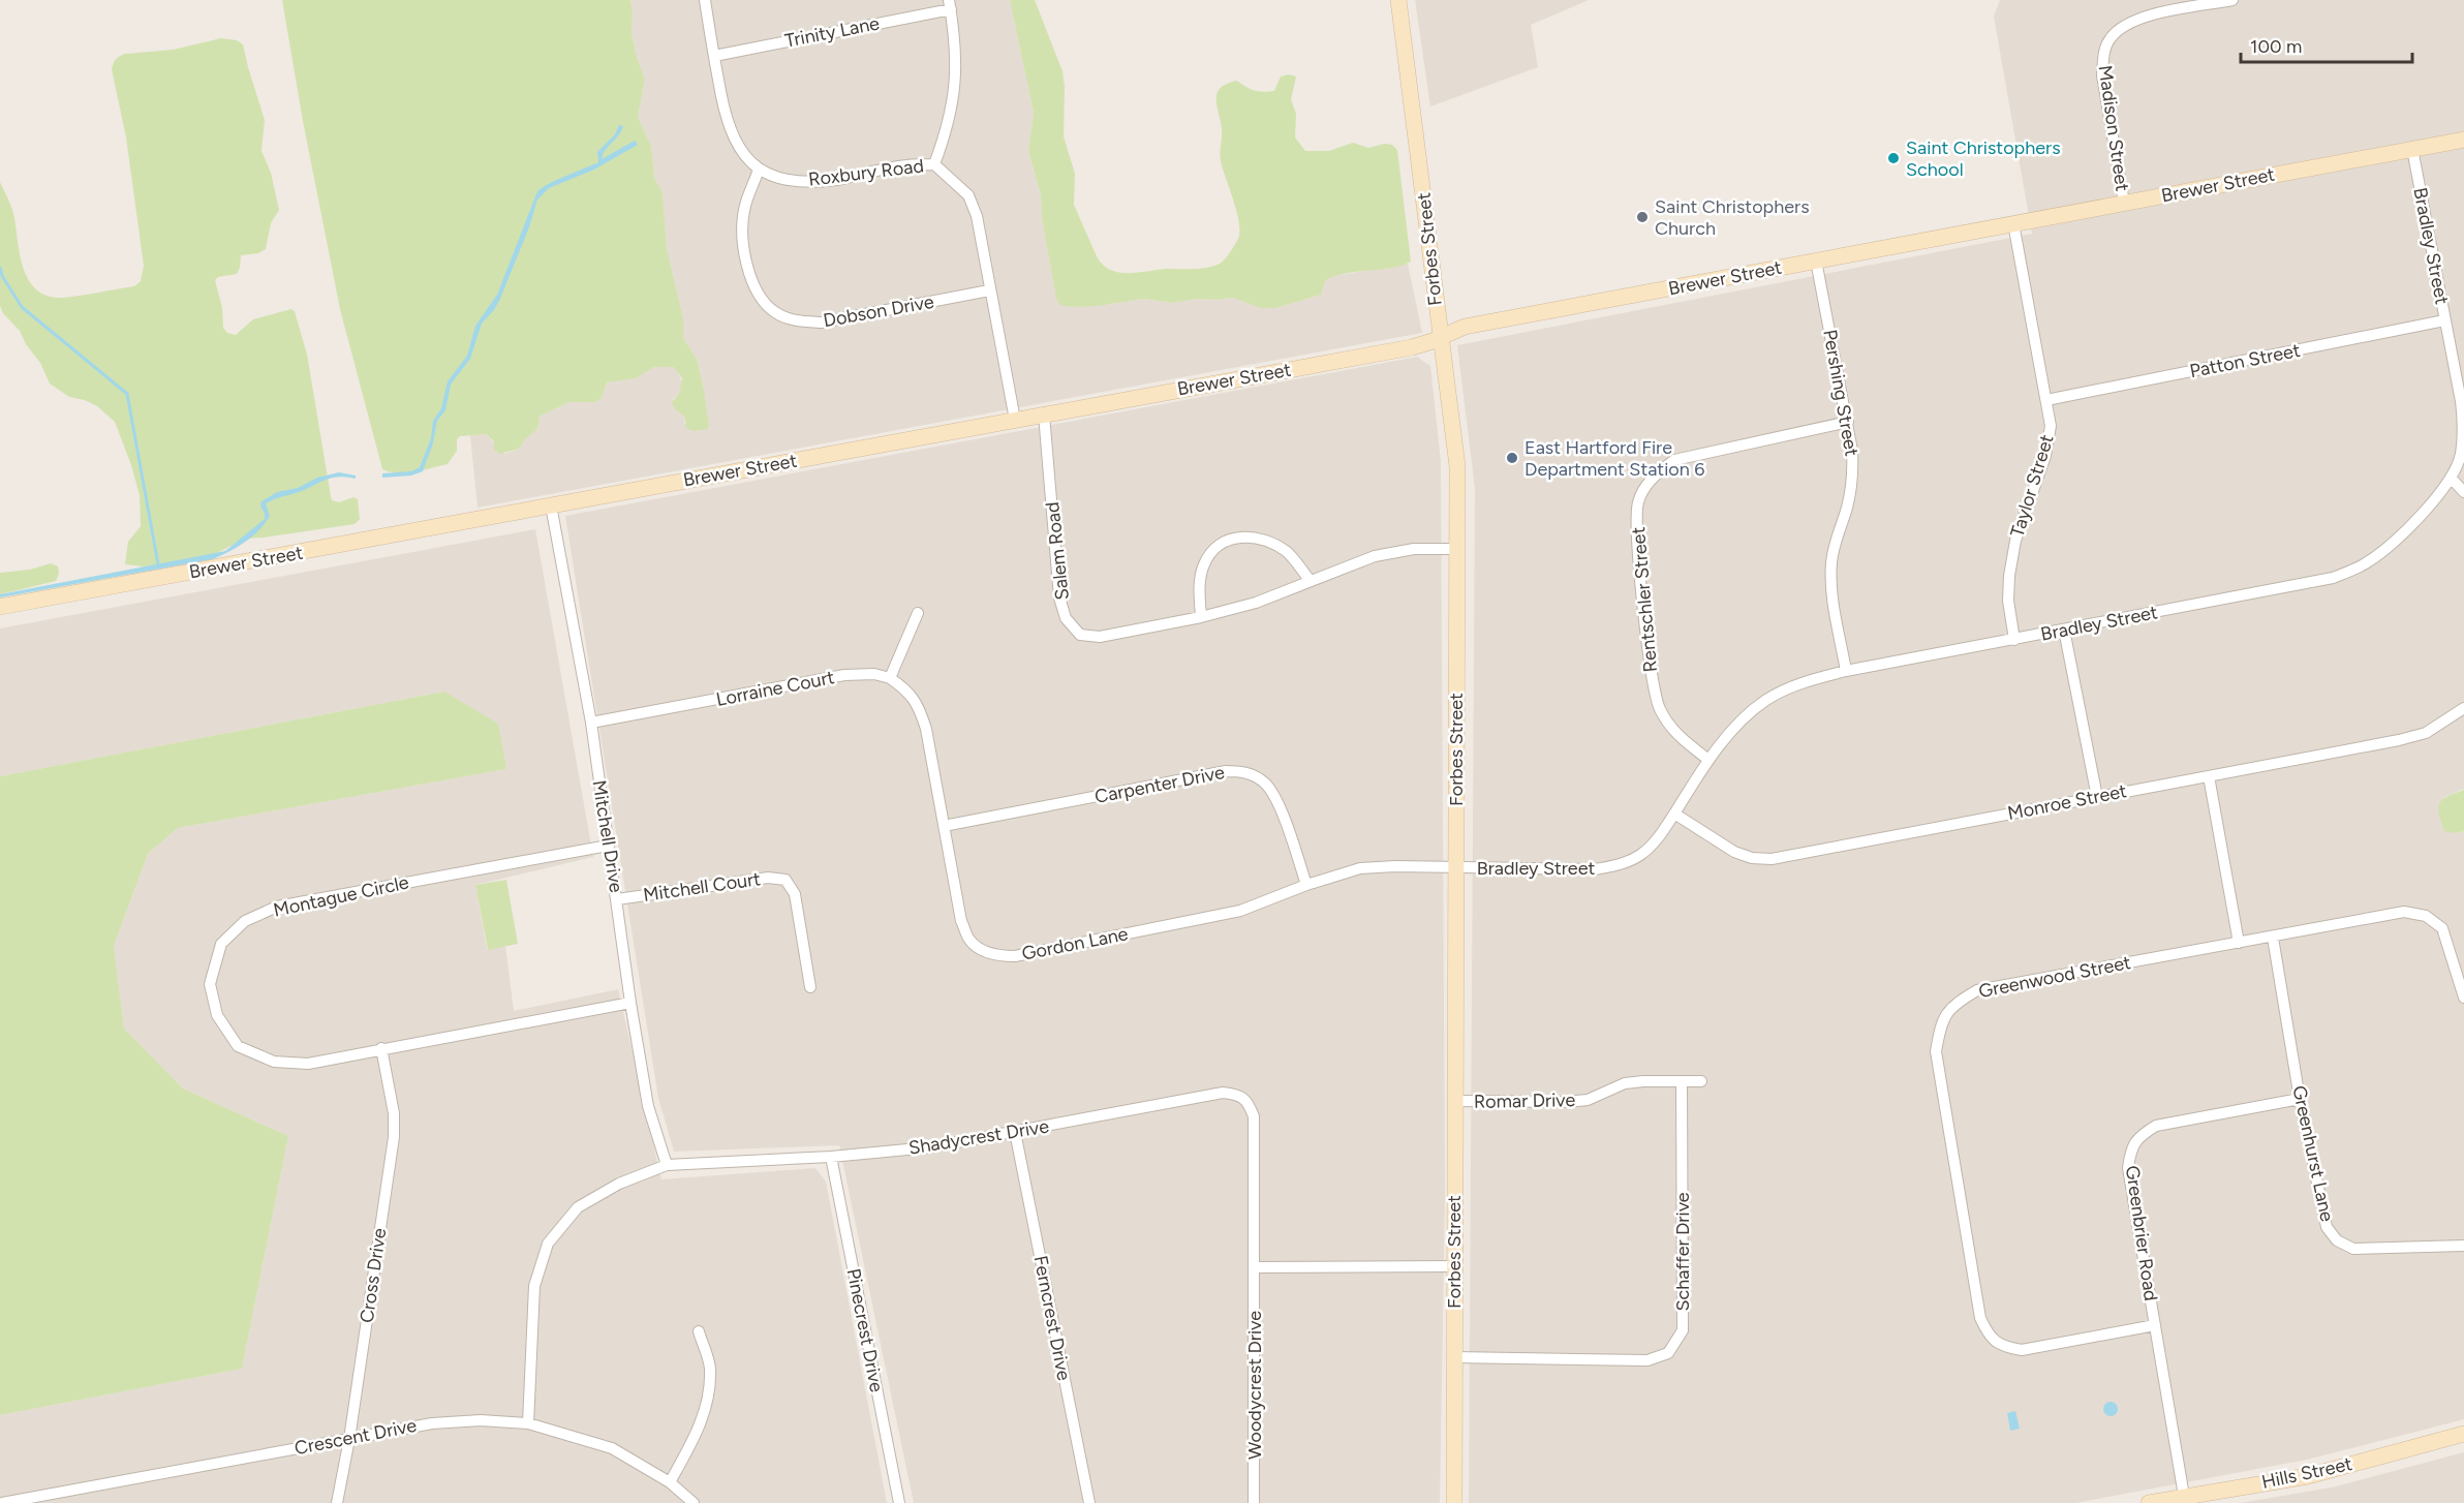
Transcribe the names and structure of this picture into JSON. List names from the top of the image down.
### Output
{
  "streets": {
    "main road": ["Brewer Street", "Forbes Street", "Hills Street"],
    "street": [
      "Trinity Lane",
      "Madison Street",
      "Roxbury Road",
      "Bradley Street",
      "Dobson Drive",
      "Patton Street",
      "Pershing Street",
      "Taylor Street",
      "Salem Road",
      "Rentschler Street",
      "Lorraine Court",
      "Carpenter Drive",
      "Monroe Street",
      "Mitchell Drive",
      "Mitchell Court",
      "Montague Circle",
      "Gordon Lane",
      "Greenwood Street",
      "Romar Drive",
      "Shadycrest Drive",
      "Greenhurst Lane",
      "Greenbrier Road",
      "Schaffer Drive",
      "Cross Drive",
      "Ferncrest Drive",
      "Pinecrest Drive",
      "Woodycrest Drive",
      "Crescent Drive"
    ]
  },
  "crossings": [
    ["Trinity Lane", "Roxbury Road"],
    ["Madison Street", "Brewer Street"],
    ["Roxbury Road", "Brewer Street"],
    ["Roxbury Road", "Dobson Drive"],
    ["Brewer Street", "Bradley Street"],
    ["Brewer Street", "Forbes Street"],
    ["Brewer Street", "Pershing Street"],
    ["Brewer Street", "Taylor Street"],
    ["Brewer Street", "Salem Road"],
    ["Brewer Street", "Mitchell Drive"],
    ["Bradley Street", "Forbes Street"],
    ["Bradley Street", "Patton Street"],
    ["Bradley Street", "Pershing Street"],
    ["Bradley Street", "Taylor Street"],
    ["Bradley Street", "Rentschler Street"],
    ["Bradley Street", "Monroe Street"],
    ["Bradley Street", "Gordon Lane"],
    ["Forbes Street", "Salem Road"],
    ["Forbes Street", "Gordon Lane"],
    ["Forbes Street", "Romar Drive"],
    ["Forbes Street", "Schaffer Drive"],
    ["Patton Street", "Taylor Street"],
    ["Pershing Street", "Rentschler Street"],
    ["Lorraine Court", "Mitchell Drive"],
    ["Lorraine Court", "Gordon Lane"],
    ["Carpenter Drive", "Gordon Lane"],
    ["Mitchell Drive", "Mitchell Court"],
    ["Mitchell Drive", "Montague Circle"],
    ["Mitchell Drive", "Shadycrest Drive"],
    ["Montague Circle", "Cross Drive"],
    ["Greenwood Street", "Greenhurst Lane"],
    ["Greenwood Street", "Greenbrier Road"],
    ["Romar Drive", "Schaffer Drive"],
    ["Shadycrest Drive", "Ferncrest Drive"],
    ["Shadycrest Drive", "Pinecrest Drive"],
    ["Shadycrest Drive", "Woodycrest Drive"],
    ["Shadycrest Drive", "Crescent Drive"],
    ["Greenhurst Lane", "Greenbrier Road"],
    ["Greenbrier Road", "Hills Street"],
    ["Cross Drive", "Crescent Drive"]
  ],
  "places": ["Saint Christophers School", "Saint Christophers Church", "East Hartford Fire Department Station 6"],
  "scale_bar": "100 m"
}
